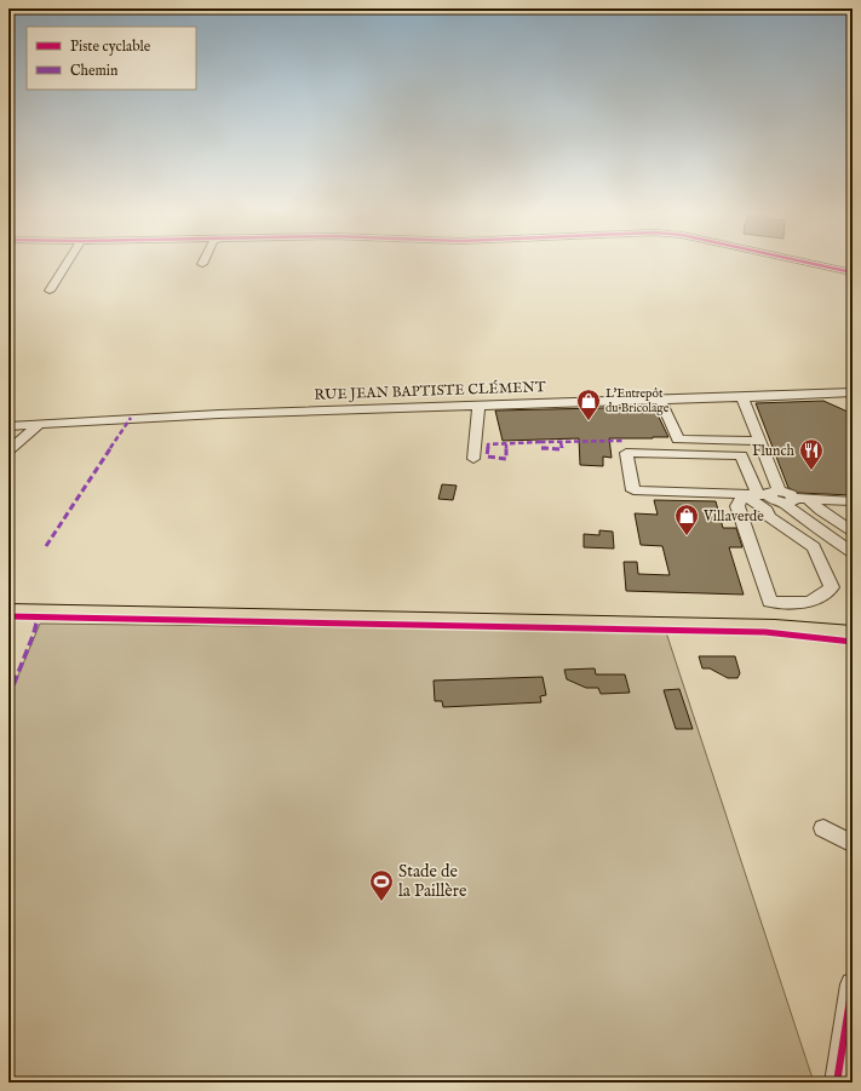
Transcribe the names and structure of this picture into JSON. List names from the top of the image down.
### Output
{
  "streets": {
    "street": ["RUE JEAN BAPTISTE CLÉMENT"]
  },
  "places": {
    "shop": ["L'Entrepôt du Bricolage", "Villaverde"],
    "restaurant": ["Flunch"],
    "sports": ["Stade de la Paillère"]
  },
  "legend": ["Piste cyclable", "Chemin"]
}
